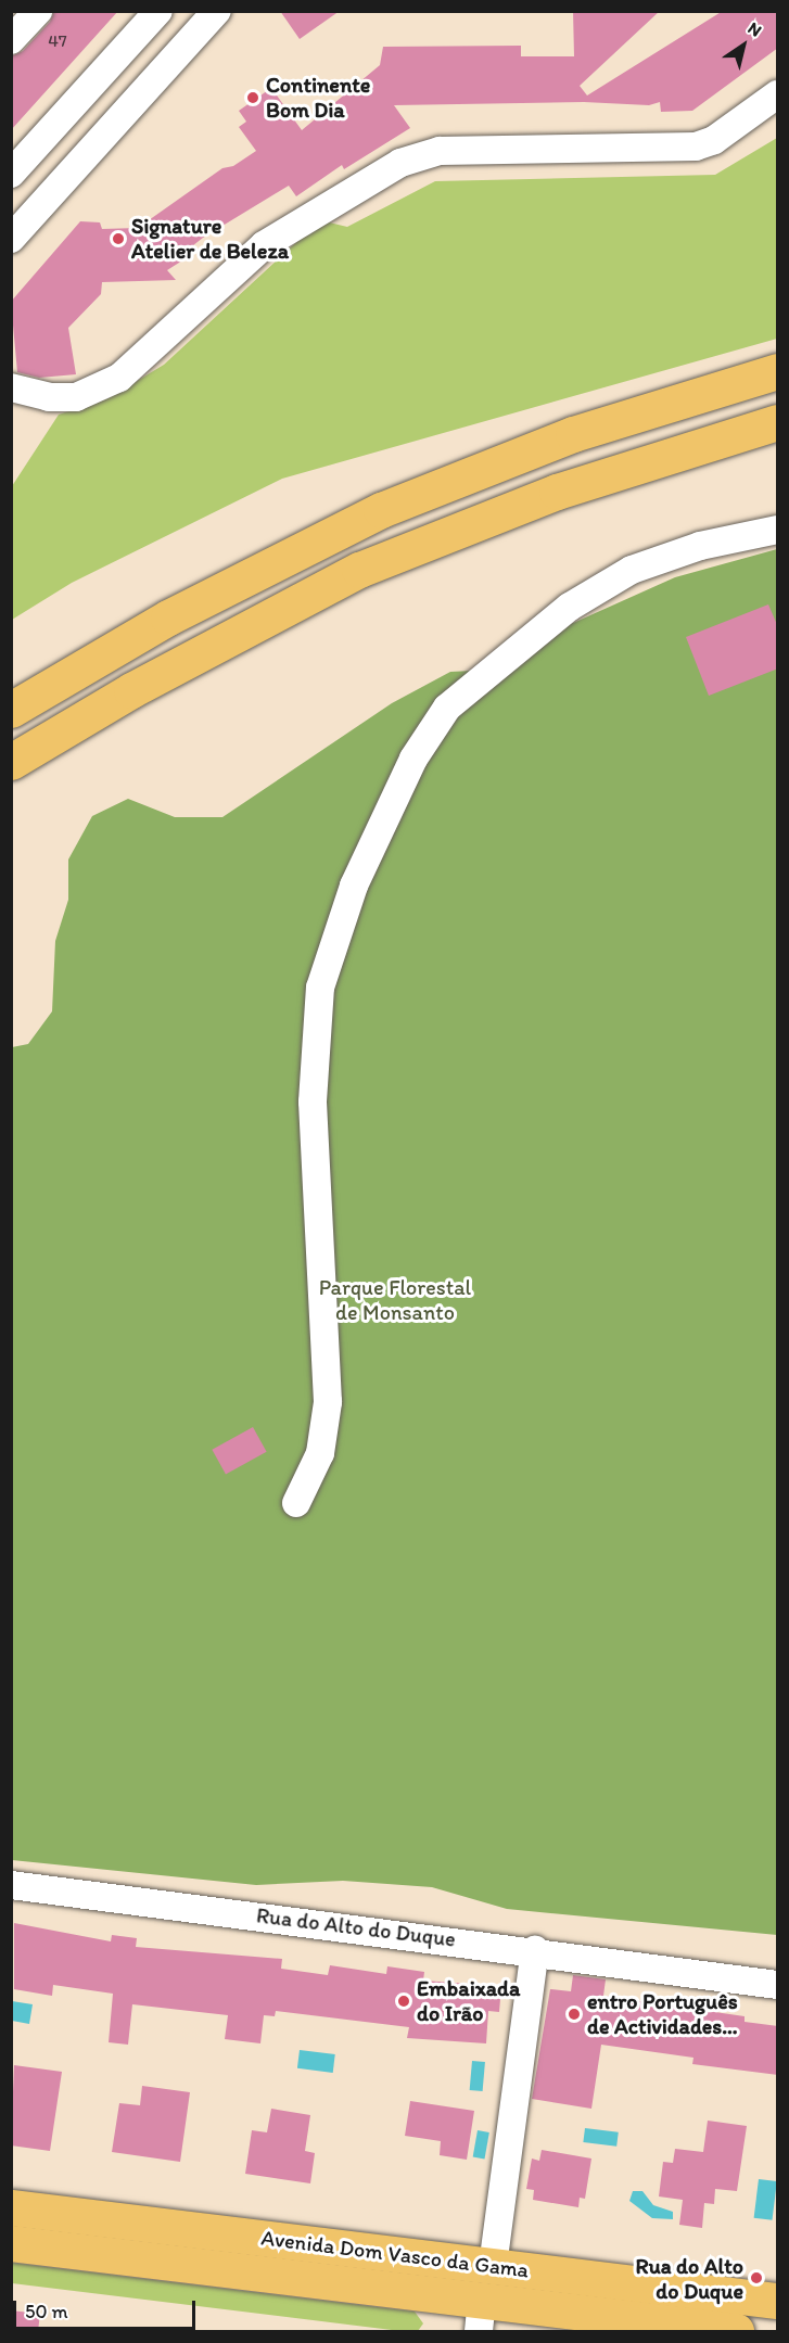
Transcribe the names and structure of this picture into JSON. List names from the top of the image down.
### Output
{
  "streets": {
    "main road": ["Avenida Dom Vasco da Gama"],
    "street": ["Rua do Alto do Duque"]
  },
  "parks": ["Parque Florestal de Monsanto"],
  "places": [
    "Continente Bom Dia",
    "Signature Atelier de Beleza",
    "Embaixada do Irão",
    "entro Português de Actividades…",
    "Rua do Alto do Duque"
  ],
  "house_numbers": ["47"],
  "scale_bar": "50 m",
  "north": "top right"
}
